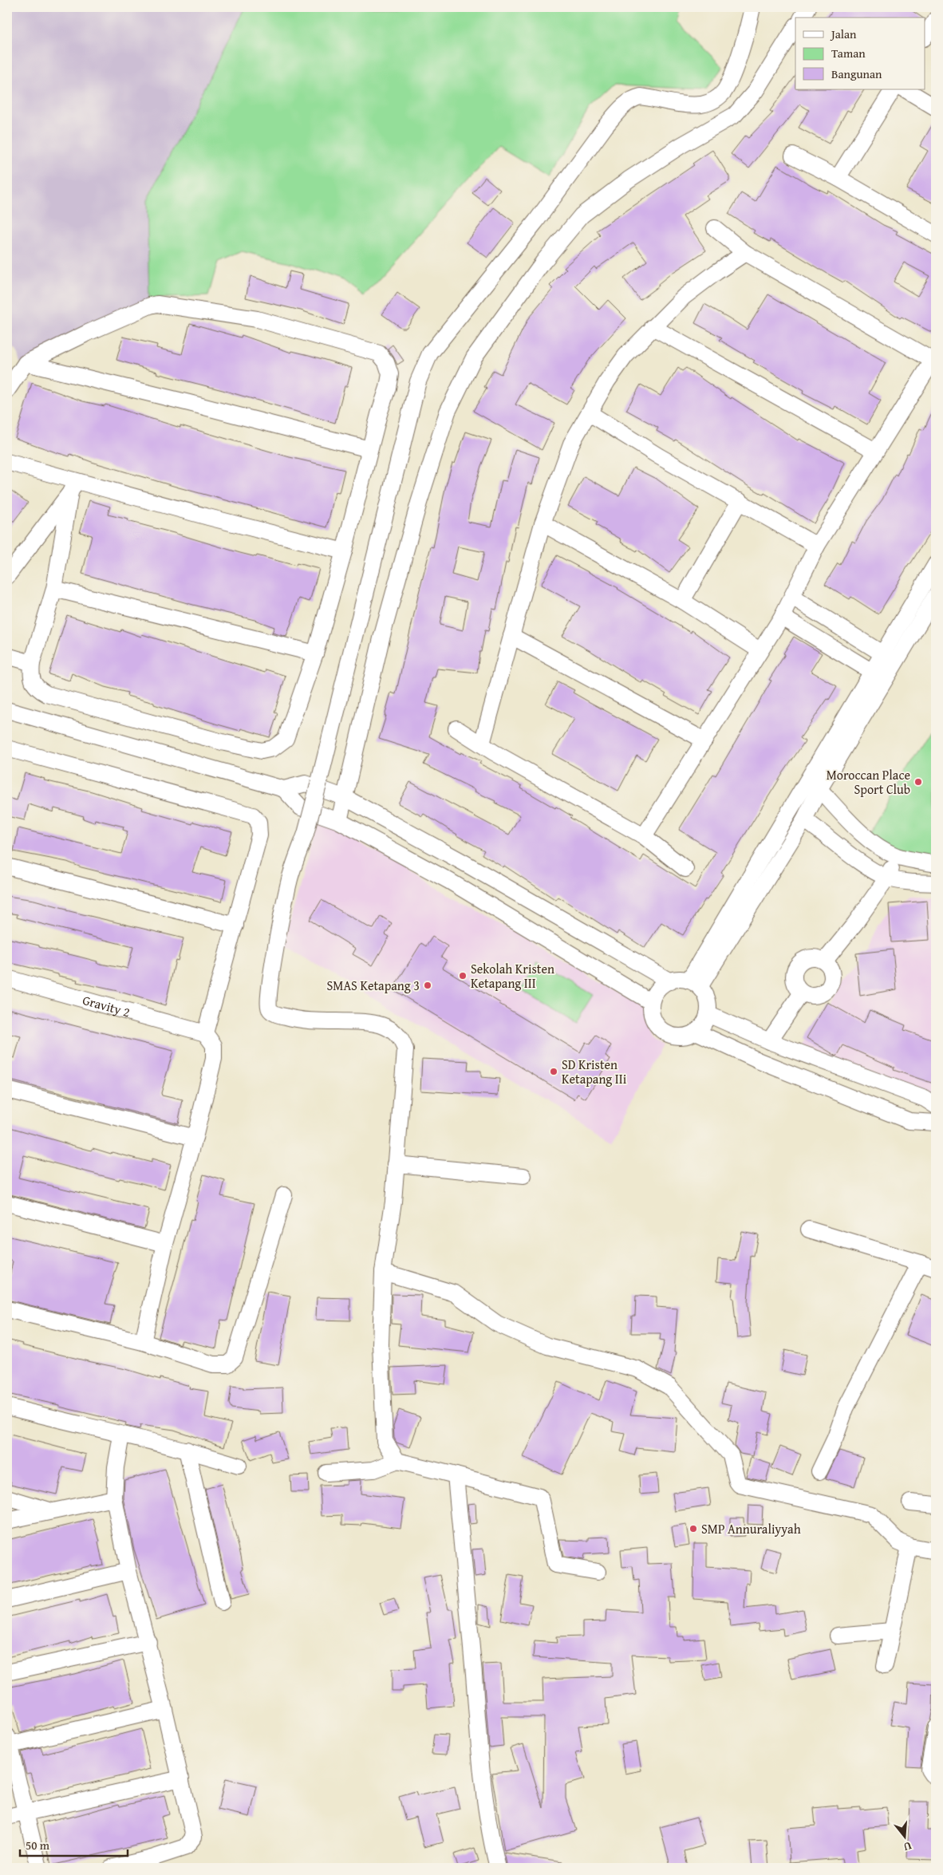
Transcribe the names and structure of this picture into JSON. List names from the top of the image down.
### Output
{
  "streets": {
    "street": ["Gravity 2"]
  },
  "places": [
    "Moroccan Place Sport Club",
    "Sekolah Kristen Ketapang III",
    "SMAS Ketapang 3",
    "SD Kristen Ketapang IIi",
    "SMP Annuraliyyah"
  ],
  "legend": ["Jalan", "Taman", "Bangunan"],
  "scale_bar": "50 m",
  "north": "bottom"
}
